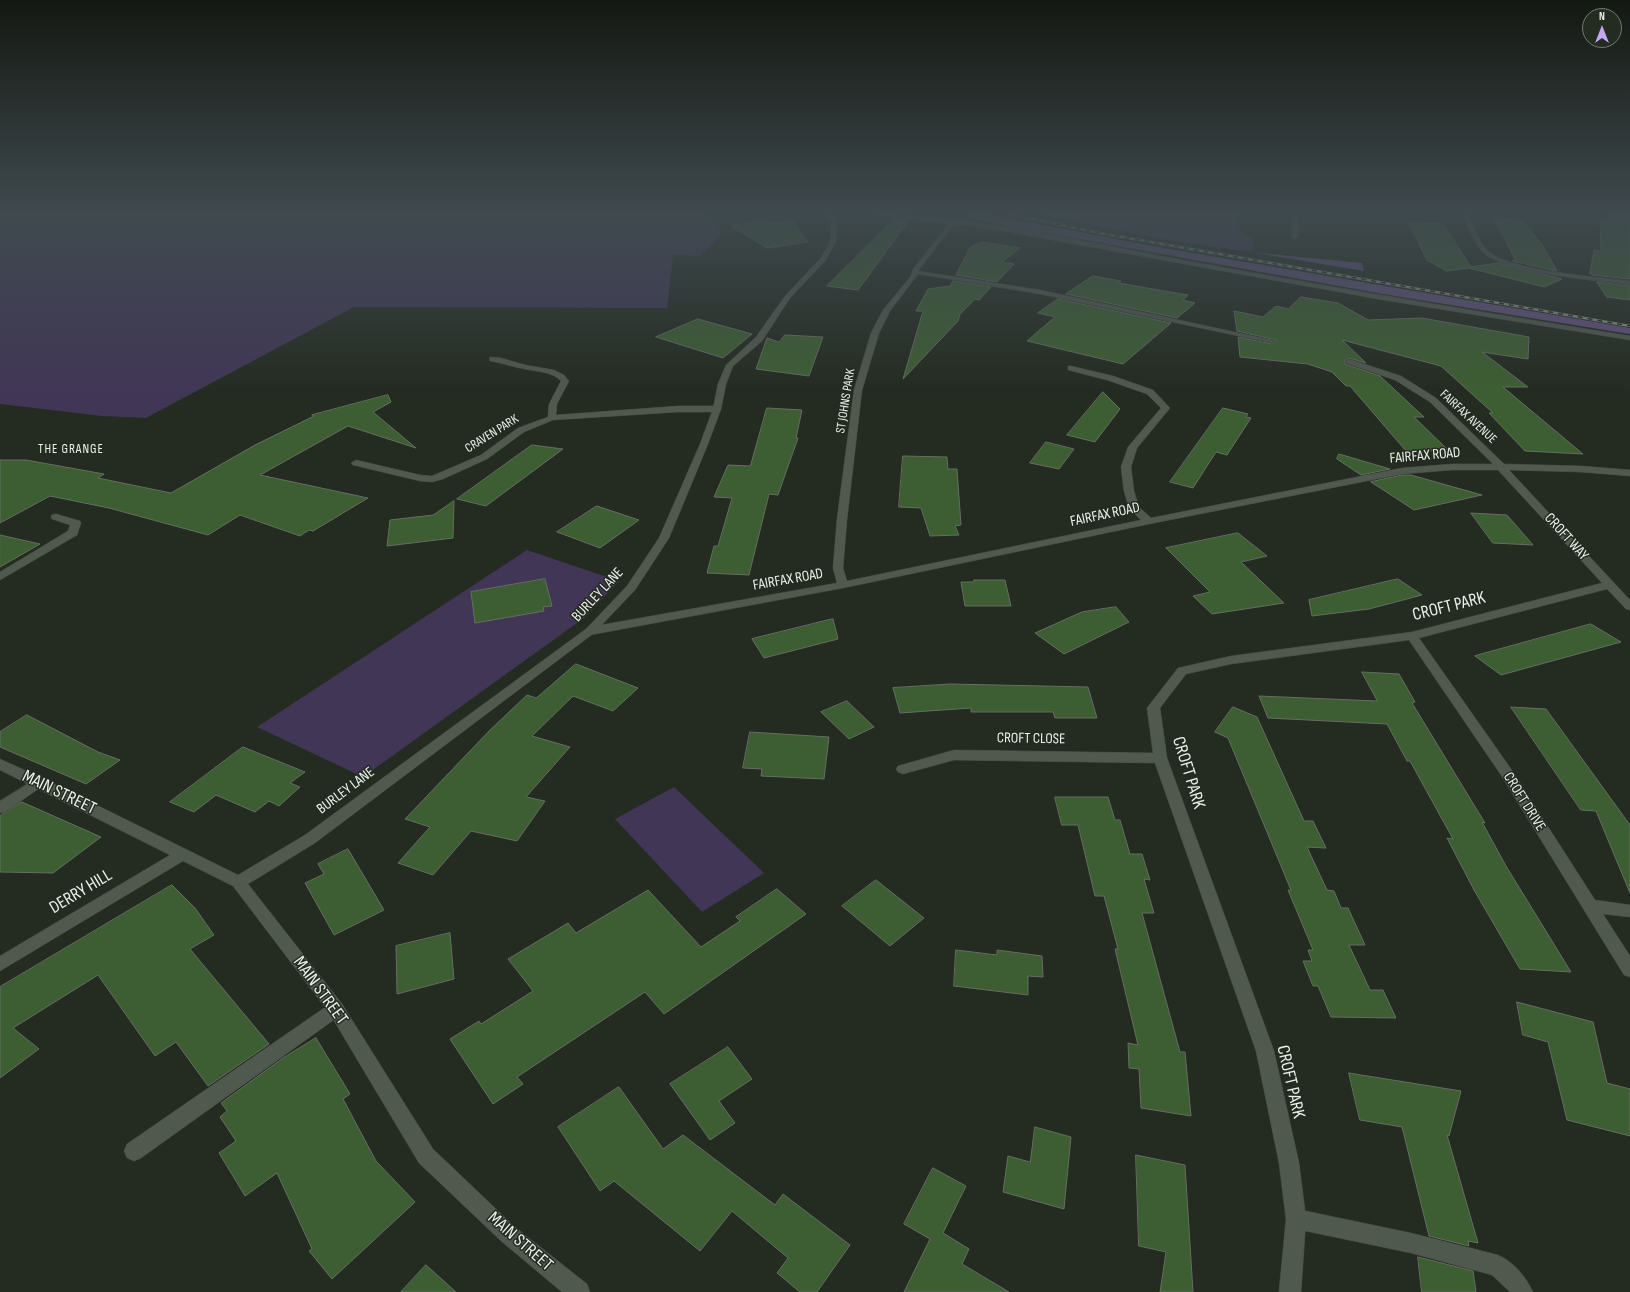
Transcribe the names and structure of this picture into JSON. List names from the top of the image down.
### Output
{
  "streets": {
    "street": [
      "ST JOHNS PARK",
      "FAIRFAX AVENUE",
      "CRAVEN PARK",
      "FAIRFAX ROAD",
      "CROFT WAY",
      "BURLEY LANE",
      "CROFT PARK",
      "CROFT CLOSE",
      "MAIN STREET",
      "CROFT DRIVE",
      "DERRY HILL"
    ]
  },
  "crossings": [
    ["ST JOHNS PARK", "FAIRFAX ROAD"],
    ["FAIRFAX AVENUE", "FAIRFAX ROAD"],
    ["FAIRFAX AVENUE", "CROFT WAY"],
    ["CRAVEN PARK", "BURLEY LANE"],
    ["FAIRFAX ROAD", "CROFT WAY"],
    ["FAIRFAX ROAD", "BURLEY LANE"],
    ["CROFT WAY", "CROFT PARK"],
    ["BURLEY LANE", "MAIN STREET"],
    ["CROFT PARK", "CROFT CLOSE"],
    ["CROFT PARK", "CROFT DRIVE"],
    ["MAIN STREET", "DERRY HILL"]
  ],
  "districts": ["THE GRANGE"],
  "north": "top"
}
